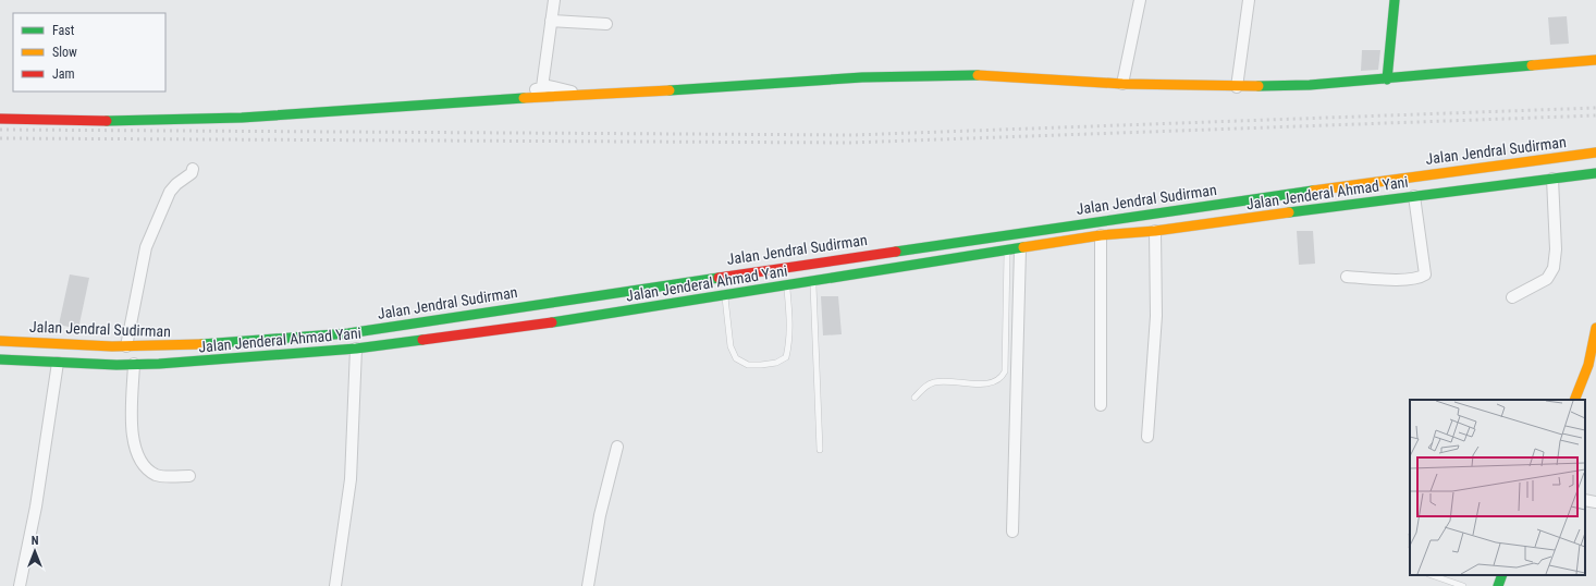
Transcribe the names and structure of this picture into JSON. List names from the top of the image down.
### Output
{
  "streets": {
    "main road": ["Jalan Jendral Sudirman", "Jalan Jenderal Ahmad Yani"]
  },
  "crossings": [
    ["Jalan Jendral Sudirman", "Jalan Jenderal Ahmad Yani"]
  ],
  "legend": ["Fast", "Slow", "Jam"],
  "north": "top"
}
